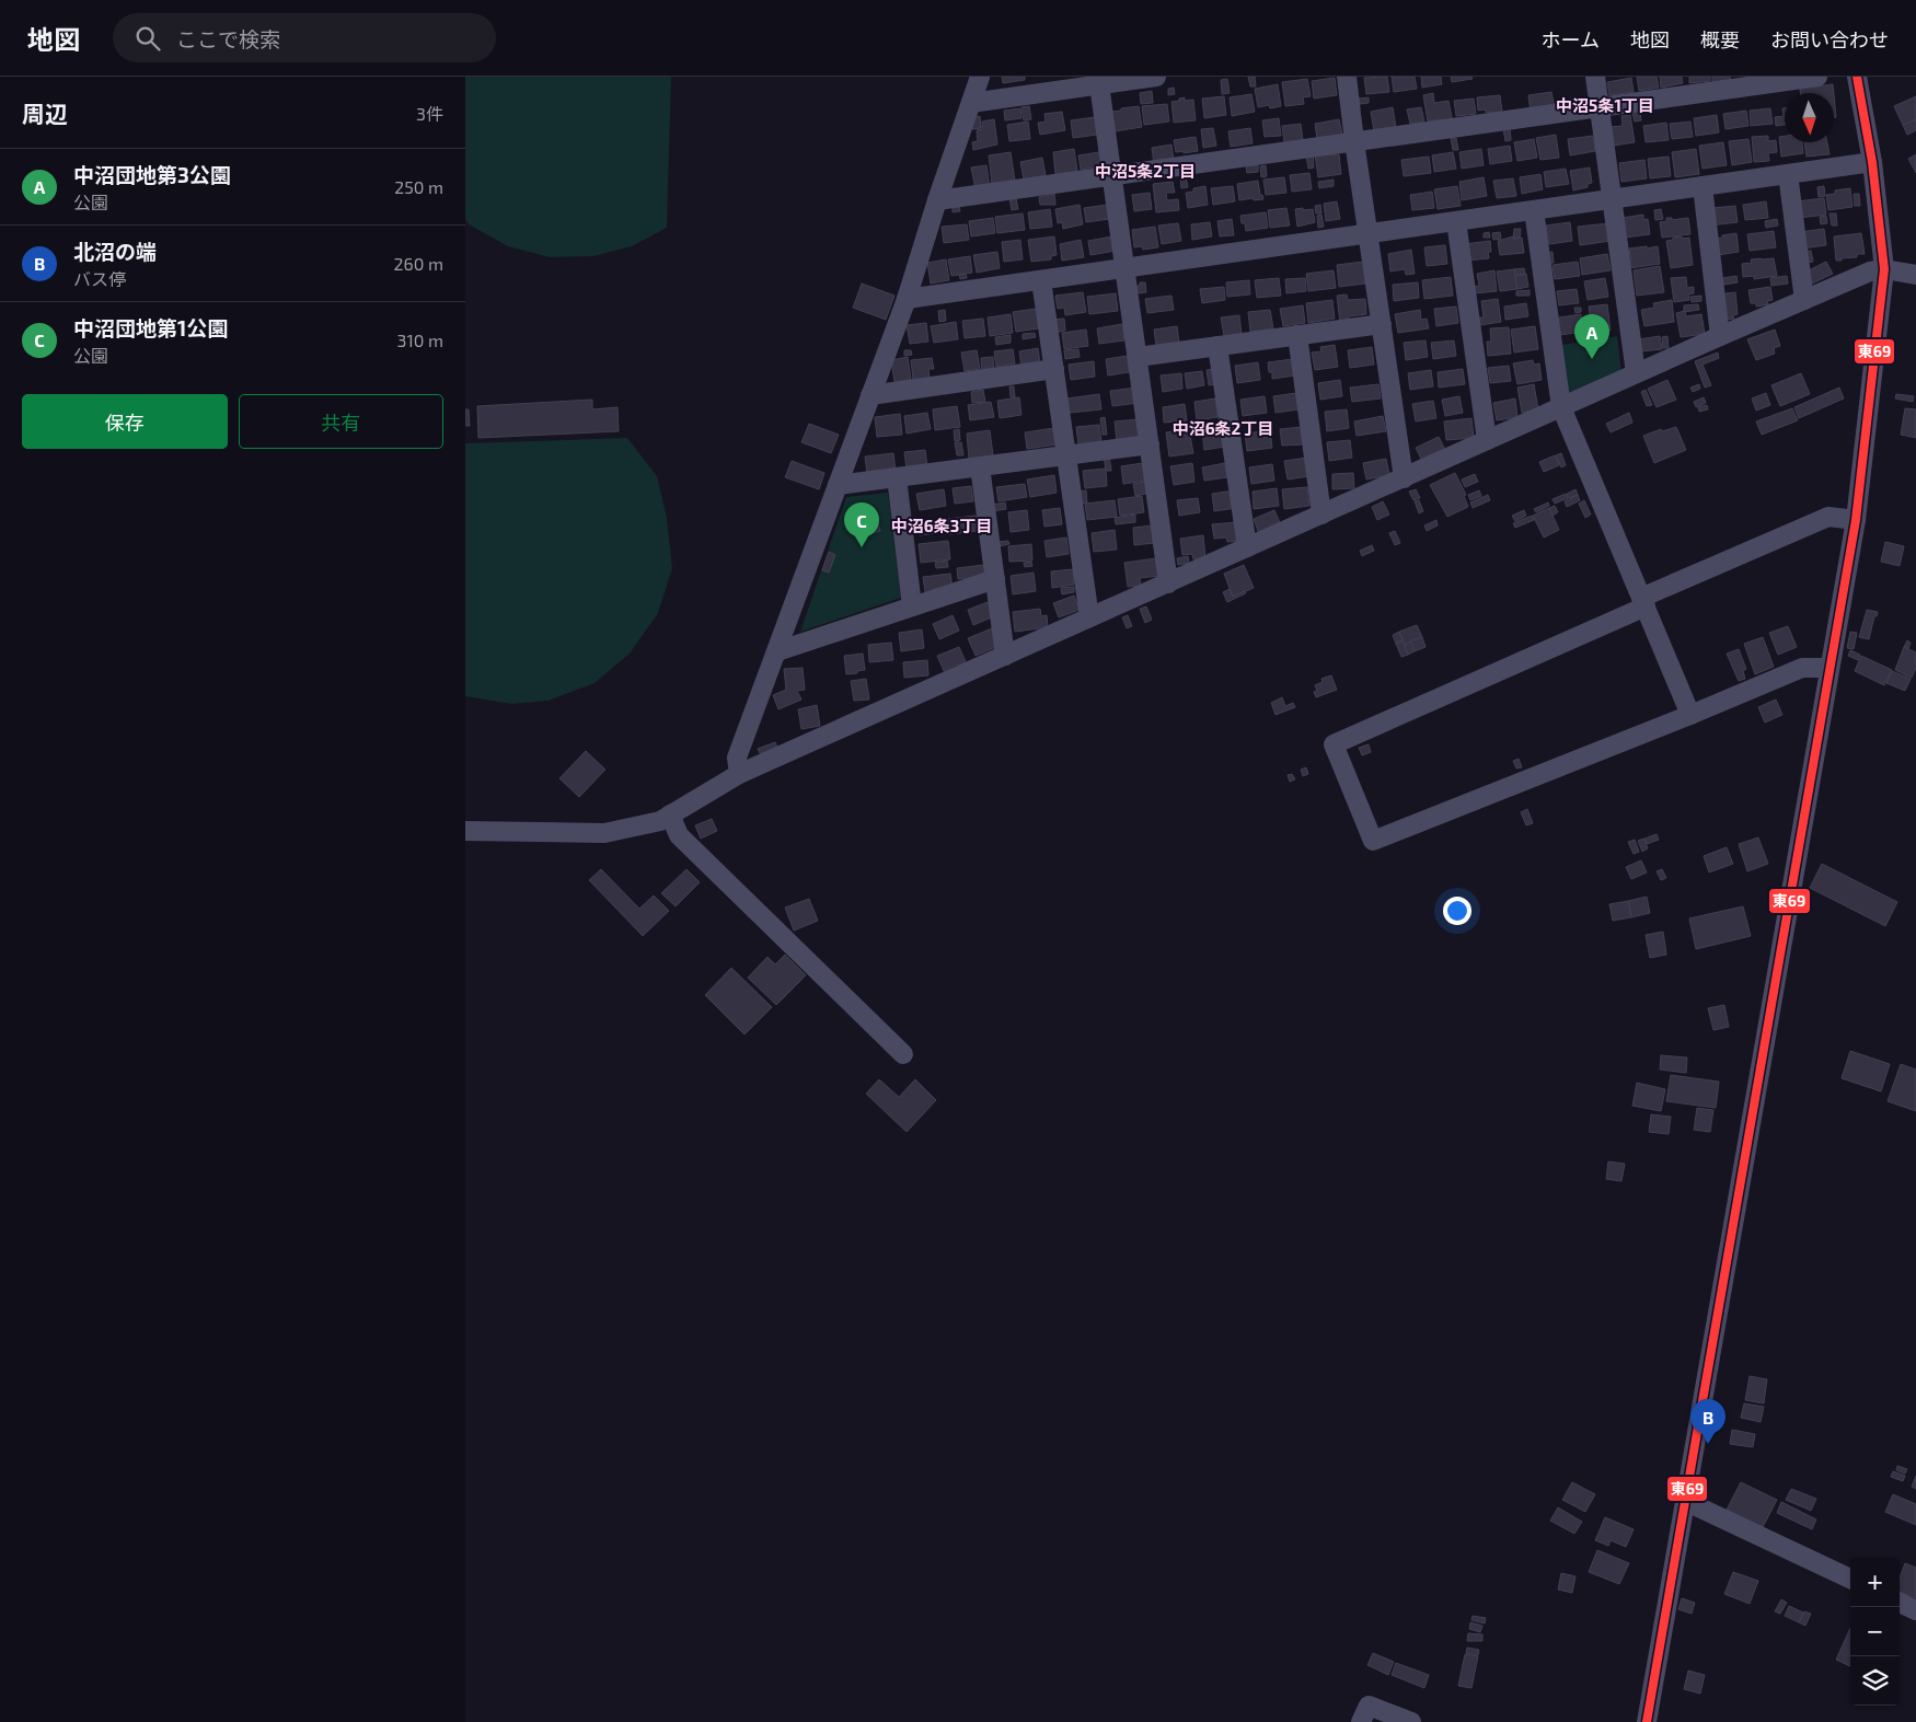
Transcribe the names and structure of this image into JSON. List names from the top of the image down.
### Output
{
  "districts": [
    "中沼5条1丁目",
    "中沼5条2丁目",
    "中沼6条2丁目",
    "中沼6条3丁目"
  ],
  "lines": ["transit line 東69"],
  "north": "bottom",
  "page": {
    "header": "地図",
    "search": "ここで検索",
    "nav": [
      "ホーム",
      "地図",
      "概要",
      "お問い合わせ"
    ],
    "heading": ["周辺", "3件"],
    "list": [
      {
        "mark": "A",
        "name": "中沼団地第3公園",
        "note": "公園",
        "value": "250 m"
      },
      {
        "mark": "B",
        "name": "北沼の端",
        "note": "バス停",
        "value": "260 m"
      },
      {
        "mark": "C",
        "name": "中沼団地第1公園",
        "note": "公園",
        "value": "310 m"
      }
    ],
    "pins": ["A", "C", "B"],
    "buttons": ["保存", "共有"],
    "map_buttons": ["+", "−"]
  }
}
